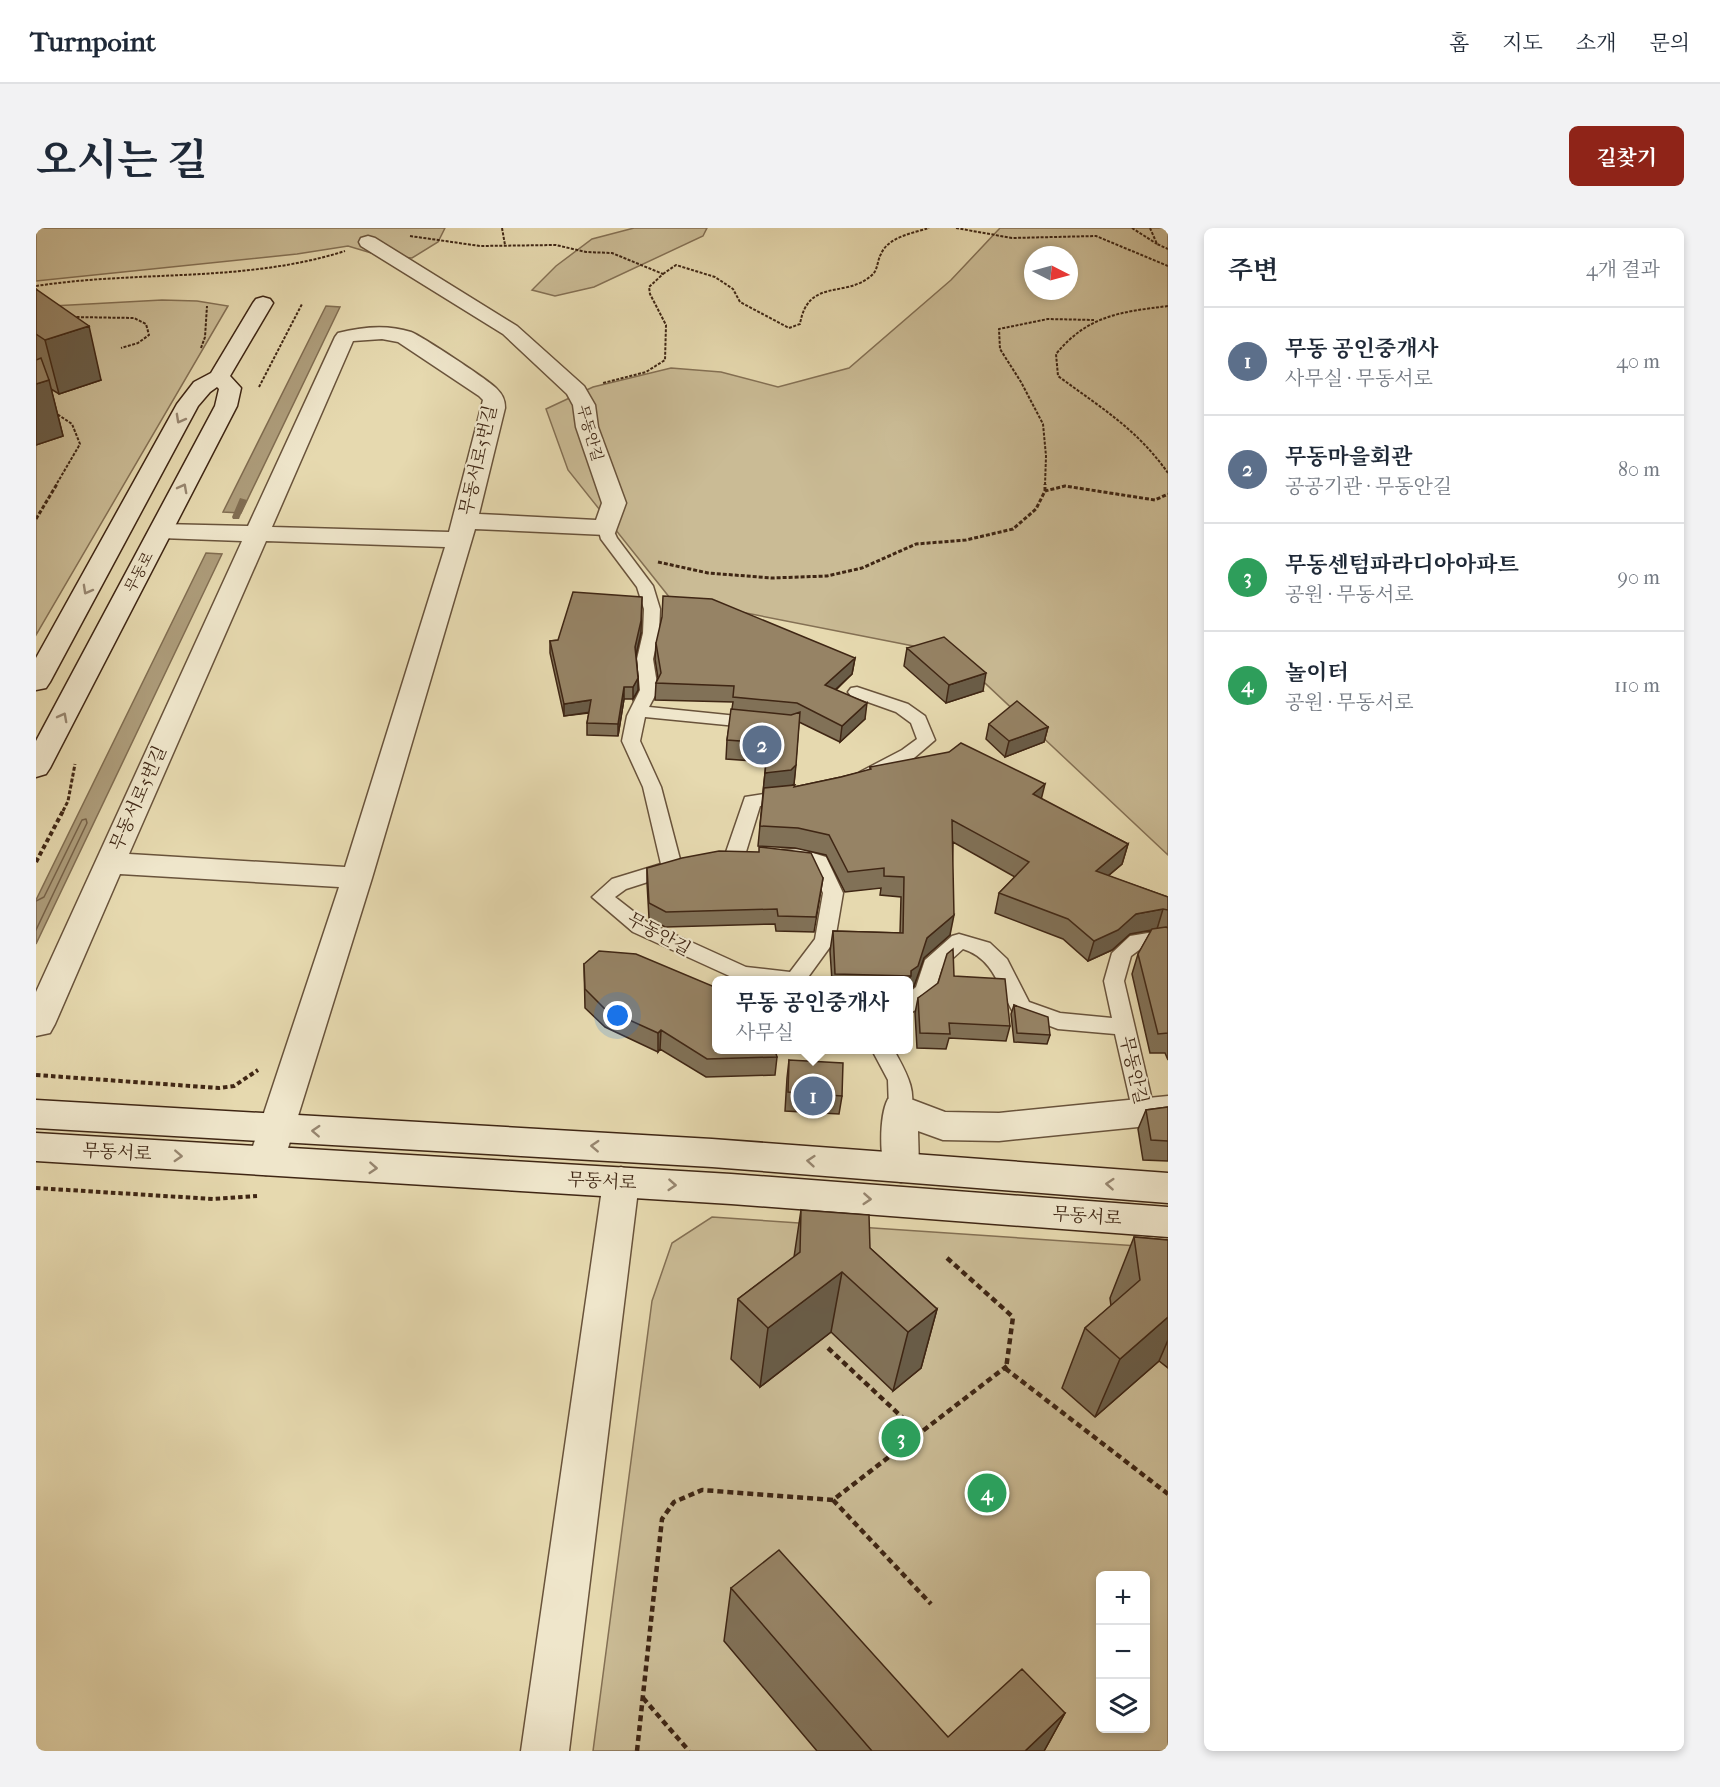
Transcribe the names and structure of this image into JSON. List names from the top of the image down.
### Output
{
  "streets": {
    "street": [
      "무동안길",
      "무동서로5번길",
      "무동로",
      "무동서로"
    ]
  },
  "crossings": [
    ["무동서로5번길", "무동서로"]
  ],
  "north": "right",
  "page": {
    "header": "Turnpoint",
    "nav": [
      "홈",
      "지도",
      "소개",
      "문의"
    ],
    "title": "오시는 길",
    "buttons": "길찾기",
    "heading": ["주변", "4개 결과"],
    "list": [
      {
        "mark": "1",
        "name": "무동 공인중개사",
        "note": "사무실 · 무동서로",
        "value": "40 m"
      },
      {
        "mark": "2",
        "name": "무동마을회관",
        "note": "공공기관 · 무동안길",
        "value": "80 m"
      },
      {
        "mark": "3",
        "name": "무동센텀파라디아아파트",
        "note": "공원 · 무동서로",
        "value": "90 m"
      },
      {
        "mark": "4",
        "name": "놀이터",
        "note": "공원 · 무동서로",
        "value": "110 m"
      }
    ],
    "pins": [
      "2",
      "1",
      "3",
      "4"
    ],
    "popup": ["무동 공인중개사", "사무실"],
    "map_buttons": ["+", "−"]
  }
}
